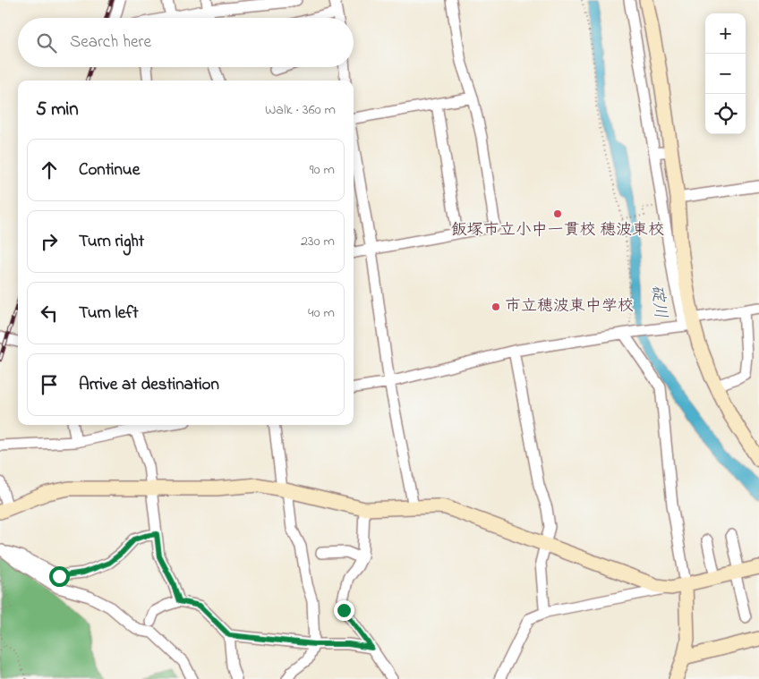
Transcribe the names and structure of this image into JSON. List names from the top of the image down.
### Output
{
  "water": ["碇川"],
  "places": ["飯塚市立小中一貫校 穂波東校", "市立穂波東中学校"],
  "page": {
    "map_buttons": ["+", "−"],
    "search": "Search here",
    "heading": ["5 min", "Walk · 360 m"],
    "list": [
      ["Continue", "90 m"],
      ["Turn right", "230 m"],
      ["Turn left", "40 m"],
      "Arrive at destination"
    ]
  }
}
